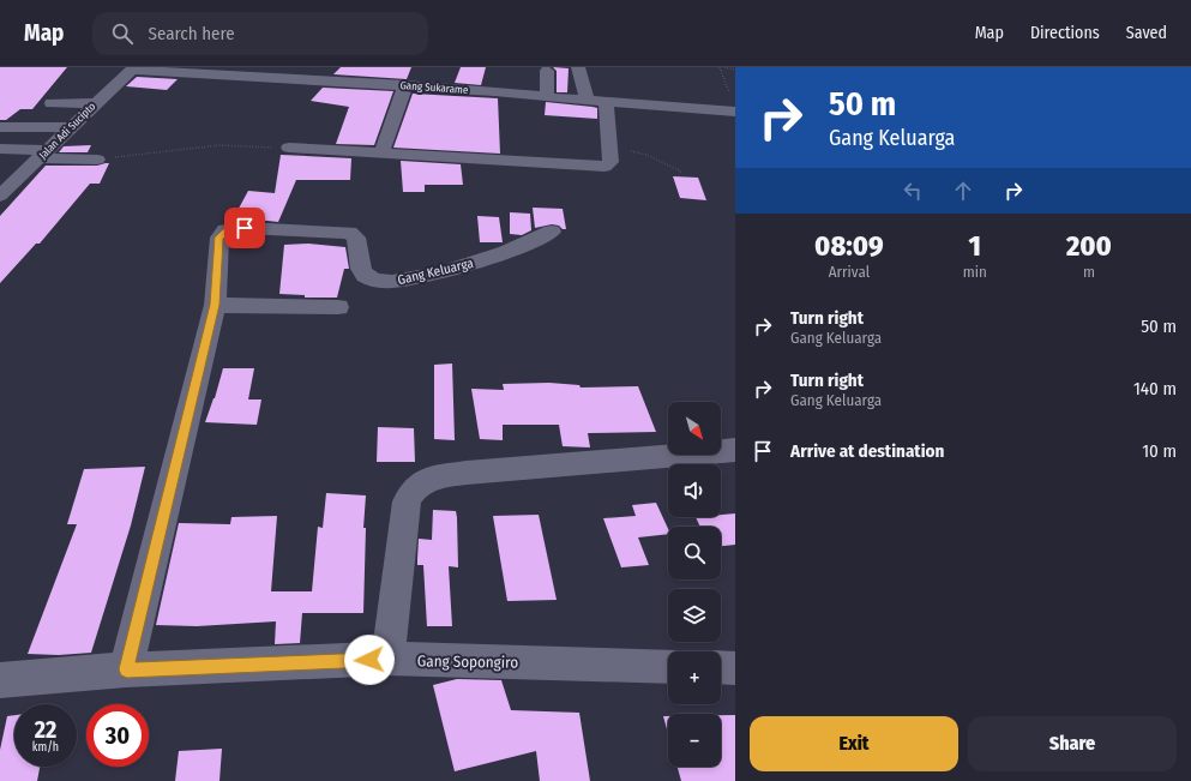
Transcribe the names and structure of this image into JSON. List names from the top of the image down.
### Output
{
  "streets": {
    "street": [
      "Gang Sukarame",
      "Jalan Adi Sucipto",
      "Gang Keluarga",
      "Gang Sopongiro"
    ]
  },
  "crossings": [
    ["Gang Sukarame", "Jalan Adi Sucipto"],
    ["Gang Keluarga", "Gang Sopongiro"]
  ],
  "north": "bottom right",
  "page": {
    "header": "Map",
    "search": "Search here",
    "nav": ["Map", "Directions", "Saved"],
    "turn": ["50 m", "Gang Keluarga"],
    "eta": [
      "08:09",
      "Arrival",
      "1",
      "min",
      "200",
      "m"
    ],
    "list": [
      {
        "name": "Turn right",
        "note": "Gang Keluarga",
        "value": "50 m"
      },
      {
        "name": "Turn right",
        "note": "Gang Keluarga",
        "value": "140 m"
      },
      {
        "name": "Arrive at destination",
        "value": "10 m"
      }
    ],
    "map_buttons": ["+", "−"],
    "speed": "22 km/h",
    "limit": "30",
    "buttons": ["Exit", "Share"]
  }
}
